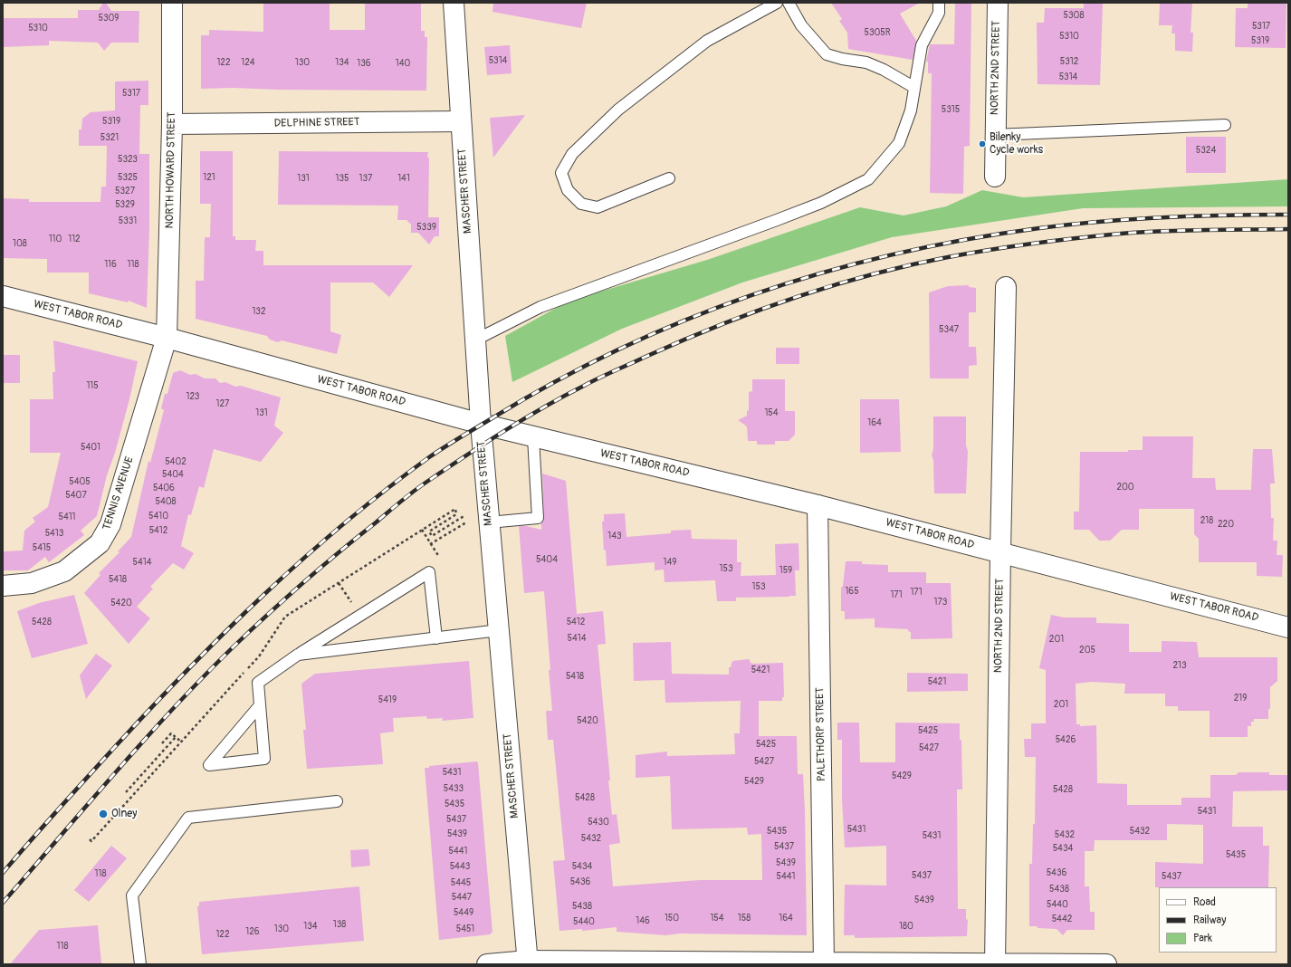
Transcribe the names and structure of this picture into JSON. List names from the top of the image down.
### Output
{
  "streets": {
    "street": [
      "NORTH 2ND STREET",
      "DELPHINE STREET",
      "NORTH HOWARD STREET",
      "MASCHER STREET",
      "WEST TABOR ROAD",
      "TENNIS AVENUE",
      "PALETHORP STREET"
    ]
  },
  "crossings": [
    ["NORTH 2ND STREET", "WEST TABOR ROAD"],
    ["DELPHINE STREET", "NORTH HOWARD STREET"],
    ["DELPHINE STREET", "MASCHER STREET"],
    ["NORTH HOWARD STREET", "WEST TABOR ROAD"],
    ["NORTH HOWARD STREET", "TENNIS AVENUE"],
    ["MASCHER STREET", "WEST TABOR ROAD"],
    ["WEST TABOR ROAD", "TENNIS AVENUE"],
    ["WEST TABOR ROAD", "PALETHORP STREET"]
  ],
  "places": ["Bilenky Cycle works", "Olney"],
  "house_numbers": [
    "5308",
    "5309",
    "5317",
    "5310",
    "5305R",
    "5310",
    "5319",
    "5314",
    "5312",
    "122",
    "124",
    "130",
    "134",
    "136",
    "140",
    "5314",
    "5317",
    "5315",
    "5319",
    "5321",
    "5324",
    "5323",
    "5325",
    "121",
    "131",
    "135",
    "137",
    "141",
    "5327",
    "5329",
    "5331",
    "5339",
    "110",
    "112",
    "108",
    "116",
    "118",
    "132",
    "5347",
    "115",
    "123",
    "127",
    "131",
    "154",
    "164",
    "5401",
    "5402",
    "5404",
    "5405",
    "200",
    "5406",
    "5407",
    "5408",
    "5410",
    "5411",
    "218",
    "220",
    "5412",
    "5413",
    "143",
    "5415",
    "5404",
    "5414",
    "149",
    "153",
    "159",
    "5418",
    "153",
    "165",
    "171",
    "171",
    "173",
    "5420",
    "5428",
    "5412",
    "5414",
    "201",
    "205",
    "213",
    "5421",
    "5418",
    "5421",
    "219",
    "5419",
    "201",
    "5420",
    "5425",
    "5426",
    "5425",
    "5427",
    "5427",
    "5431",
    "5429",
    "5429",
    "5433",
    "5428",
    "5428",
    "5435",
    "5431",
    "5437",
    "5430",
    "5431",
    "5435",
    "5432",
    "5439",
    "5432",
    "5431",
    "5432",
    "5437",
    "5434",
    "5441",
    "5435",
    "5439",
    "5443",
    "5434",
    "5436",
    "118",
    "5437",
    "5441",
    "5437",
    "5436",
    "5445",
    "5438",
    "5447",
    "5439",
    "5440",
    "5438",
    "5449",
    "150",
    "154",
    "158",
    "164",
    "5442",
    "146",
    "5440",
    "138",
    "134",
    "180",
    "130",
    "5451",
    "126",
    "122",
    "118"
  ],
  "legend": ["Road", "Railway", "Park"]
}
